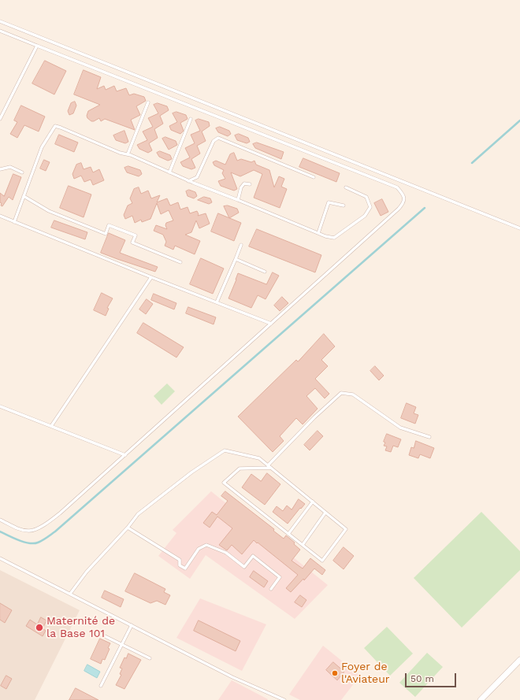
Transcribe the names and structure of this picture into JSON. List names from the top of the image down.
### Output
{
  "places": ["Maternité de la Base 101", "Foyer de l'Aviateur"],
  "scale_bar": "50 m"
}
